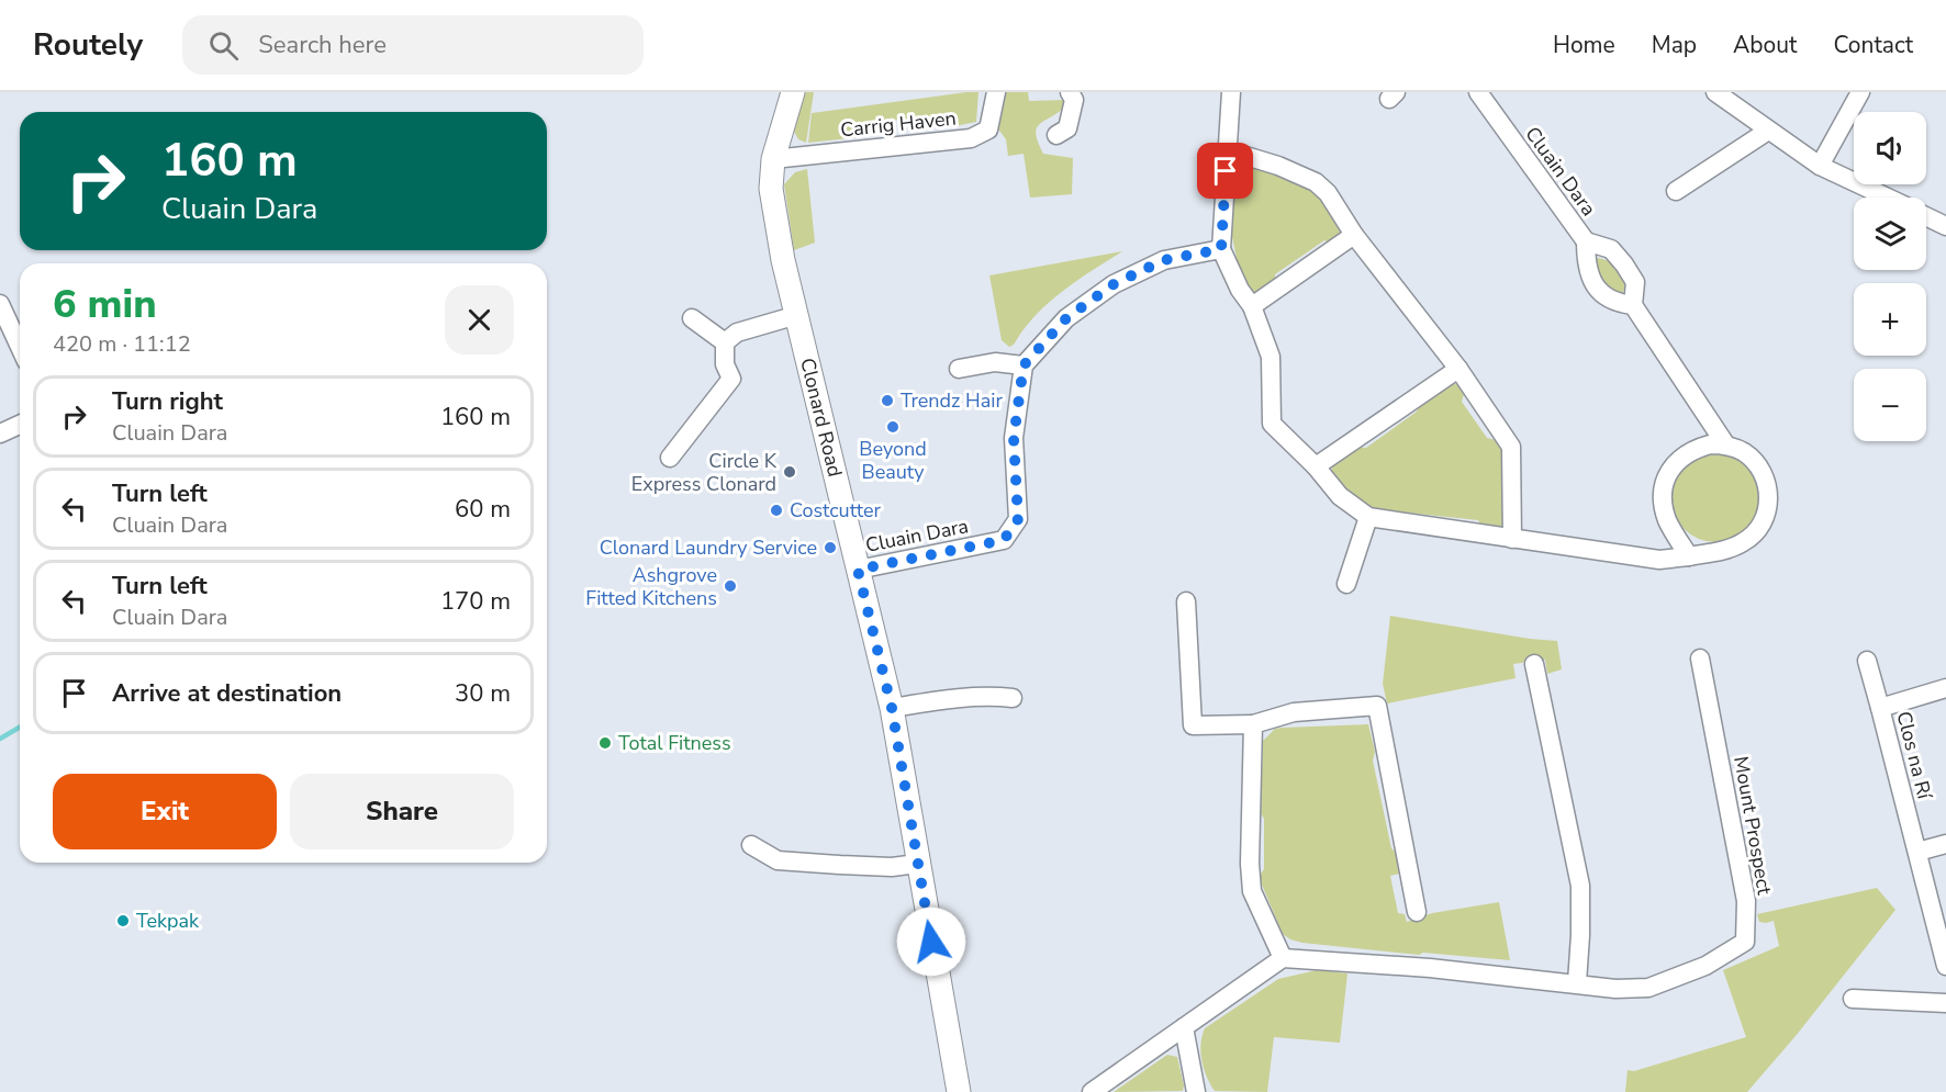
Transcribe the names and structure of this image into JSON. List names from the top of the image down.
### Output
{
  "streets": {
    "street": [
      "Carrig Haven",
      "Cluain Dara",
      "Clonard Road",
      "Clos na Rí",
      "Mount Prospect"
    ]
  },
  "crossings": [
    ["Carrig Haven", "Clonard Road"],
    ["Cluain Dara", "Clonard Road"]
  ],
  "places": [
    "Trendz Hair",
    "Beyond Beauty",
    "Circle K Express Clonard",
    "Costcutter",
    "Clonard Laundry Service",
    "Ashgrove Fitted Kitchens",
    "Total Fitness",
    "Tekpak"
  ],
  "page": {
    "header": "Routely",
    "search": "Search here",
    "nav": [
      "Home",
      "Map",
      "About",
      "Contact"
    ],
    "map_buttons": ["+", "−"],
    "turn": ["160 m", "Cluain Dara"],
    "heading": ["6 min", "420 m · 11:12"],
    "list": [
      {
        "name": "Turn right",
        "note": "Cluain Dara",
        "value": "160 m"
      },
      {
        "name": "Turn left",
        "note": "Cluain Dara",
        "value": "60 m"
      },
      {
        "name": "Turn left",
        "note": "Cluain Dara",
        "value": "170 m"
      },
      {
        "name": "Arrive at destination",
        "value": "30 m"
      }
    ],
    "buttons": ["Exit", "Share"]
  }
}
